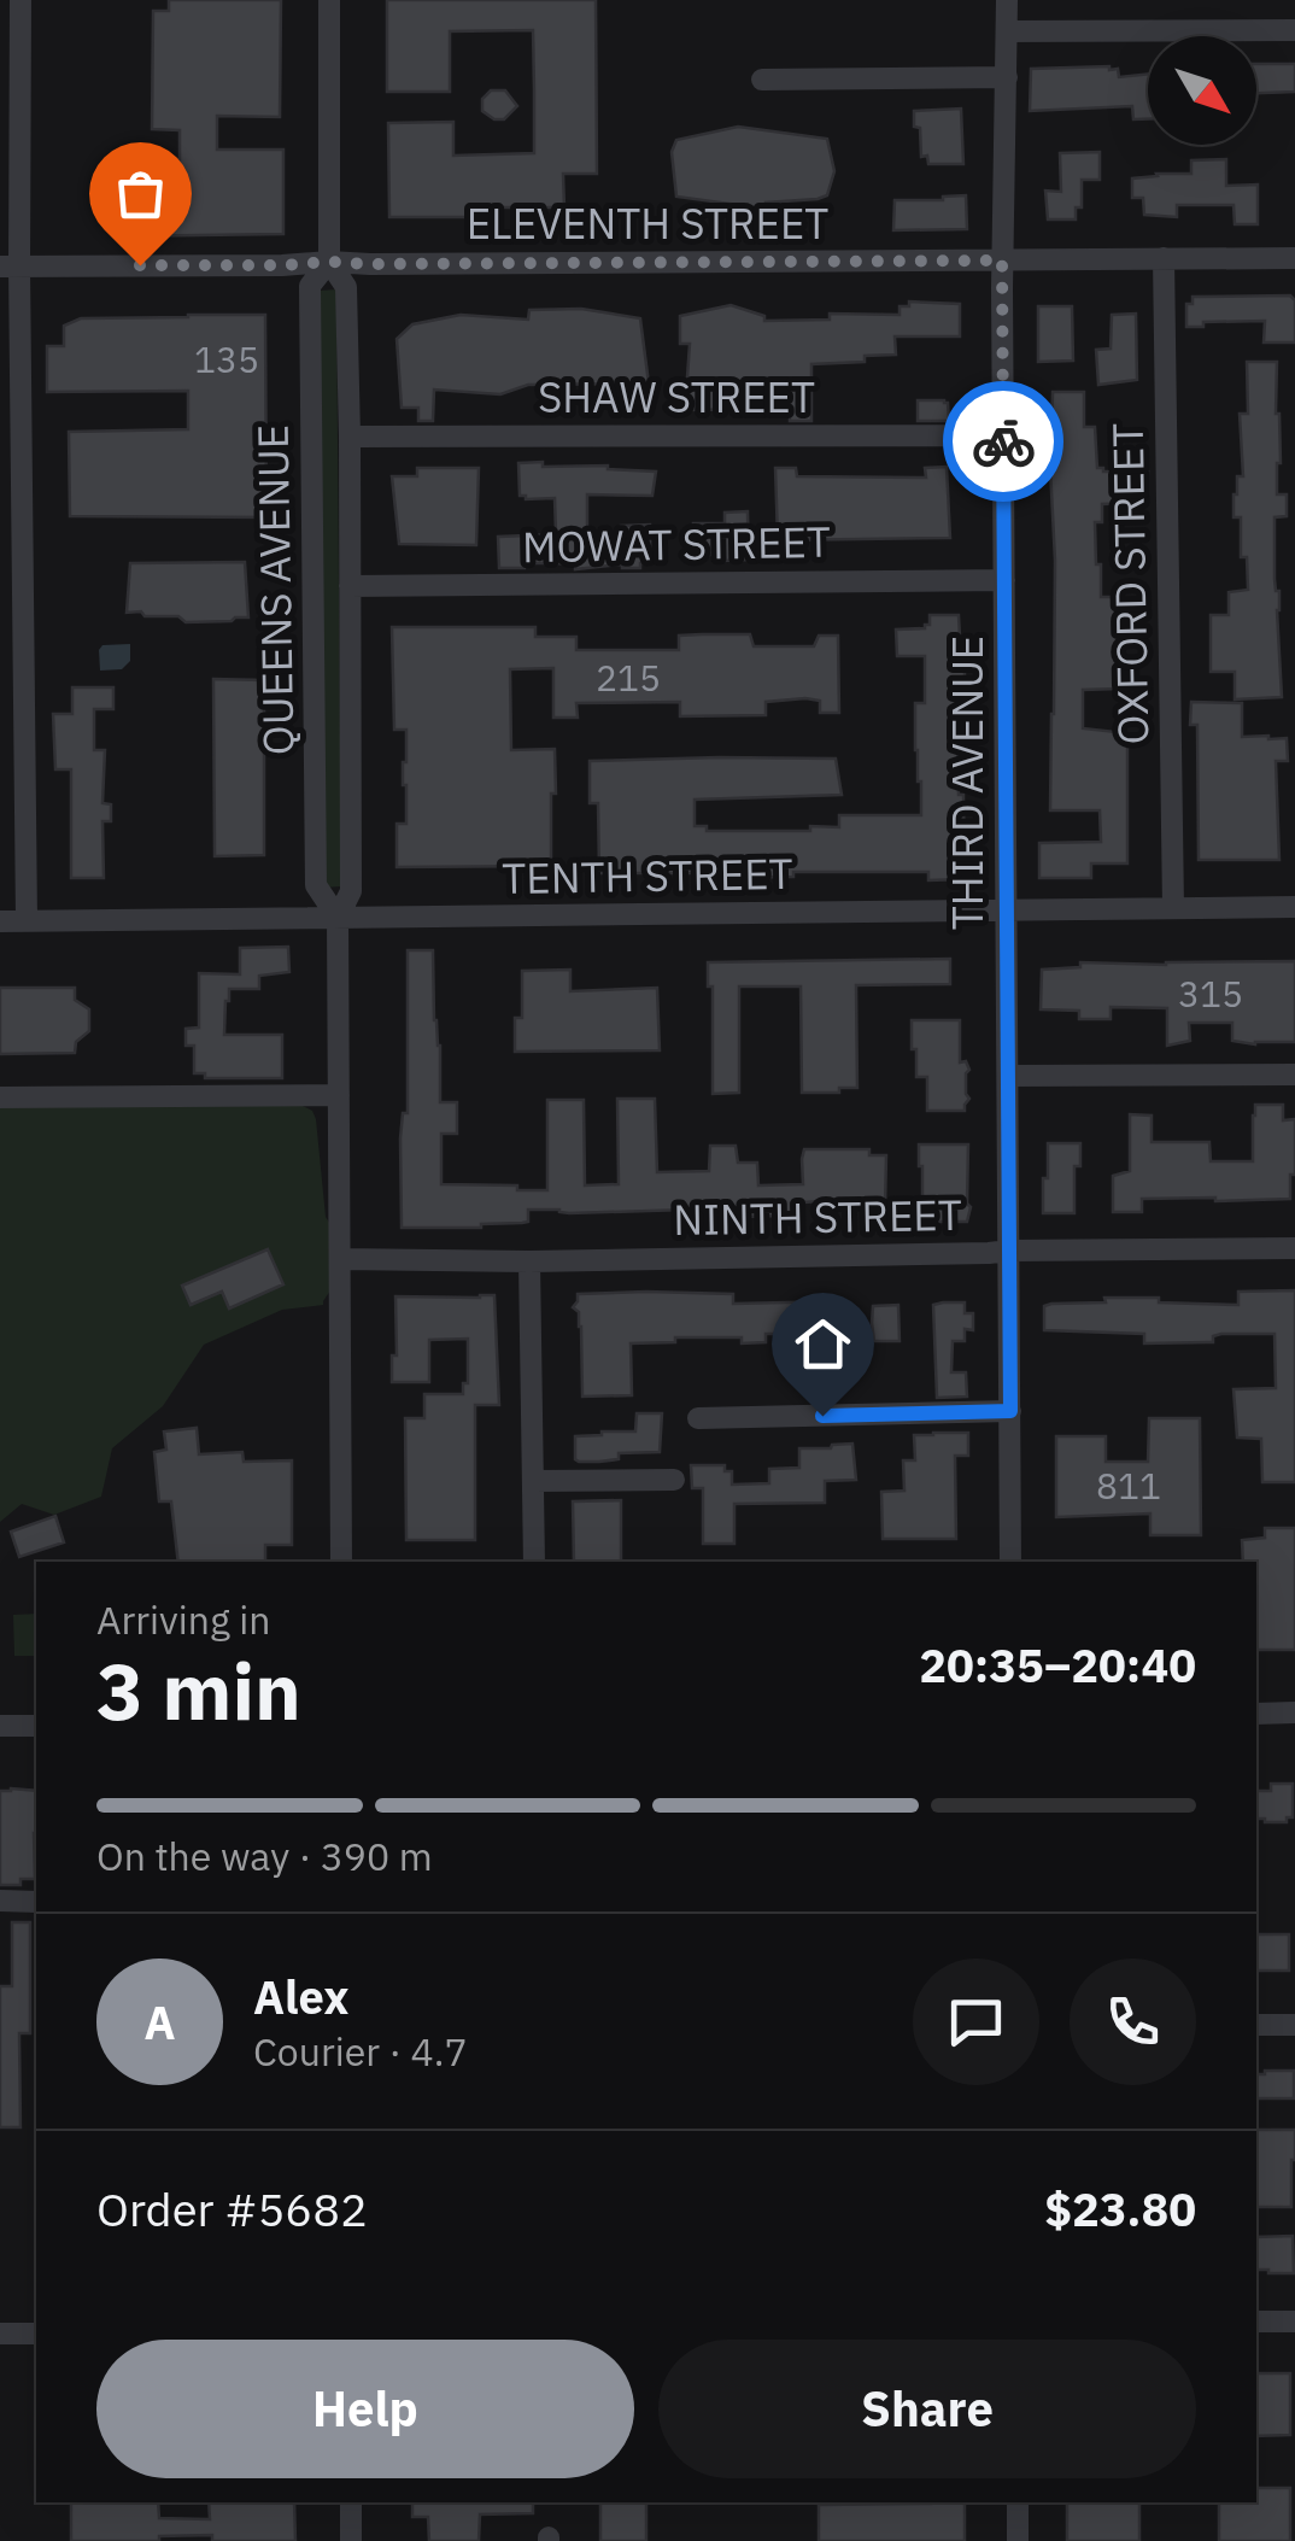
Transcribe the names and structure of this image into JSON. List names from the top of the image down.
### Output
{
  "streets": {
    "street": [
      "ELEVENTH STREET",
      "SHAW STREET",
      "MOWAT STREET",
      "OXFORD STREET",
      "QUEENS AVENUE",
      "THIRD AVENUE",
      "TENTH STREET",
      "NINTH STREET"
    ]
  },
  "crossings": [
    ["ELEVENTH STREET", "OXFORD STREET"],
    ["ELEVENTH STREET", "QUEENS AVENUE"],
    ["ELEVENTH STREET", "THIRD AVENUE"],
    ["SHAW STREET", "QUEENS AVENUE"],
    ["SHAW STREET", "THIRD AVENUE"],
    ["MOWAT STREET", "QUEENS AVENUE"],
    ["MOWAT STREET", "THIRD AVENUE"],
    ["OXFORD STREET", "TENTH STREET"],
    ["QUEENS AVENUE", "TENTH STREET"],
    ["QUEENS AVENUE", "NINTH STREET"],
    ["THIRD AVENUE", "TENTH STREET"],
    ["THIRD AVENUE", "NINTH STREET"]
  ],
  "house_numbers": [
    "135",
    "215",
    "315",
    "811"
  ],
  "north": "bottom right",
  "page": {
    "heading": ["3 min", "Arriving in", "20:35–20:40"],
    "panel": [
      "Alex",
      "Courier · 4.7",
      "Order #5682",
      "$23.80"
    ],
    "bar": "On the way · 390 m",
    "round": "A",
    "buttons": ["Help", "Share"]
  }
}
